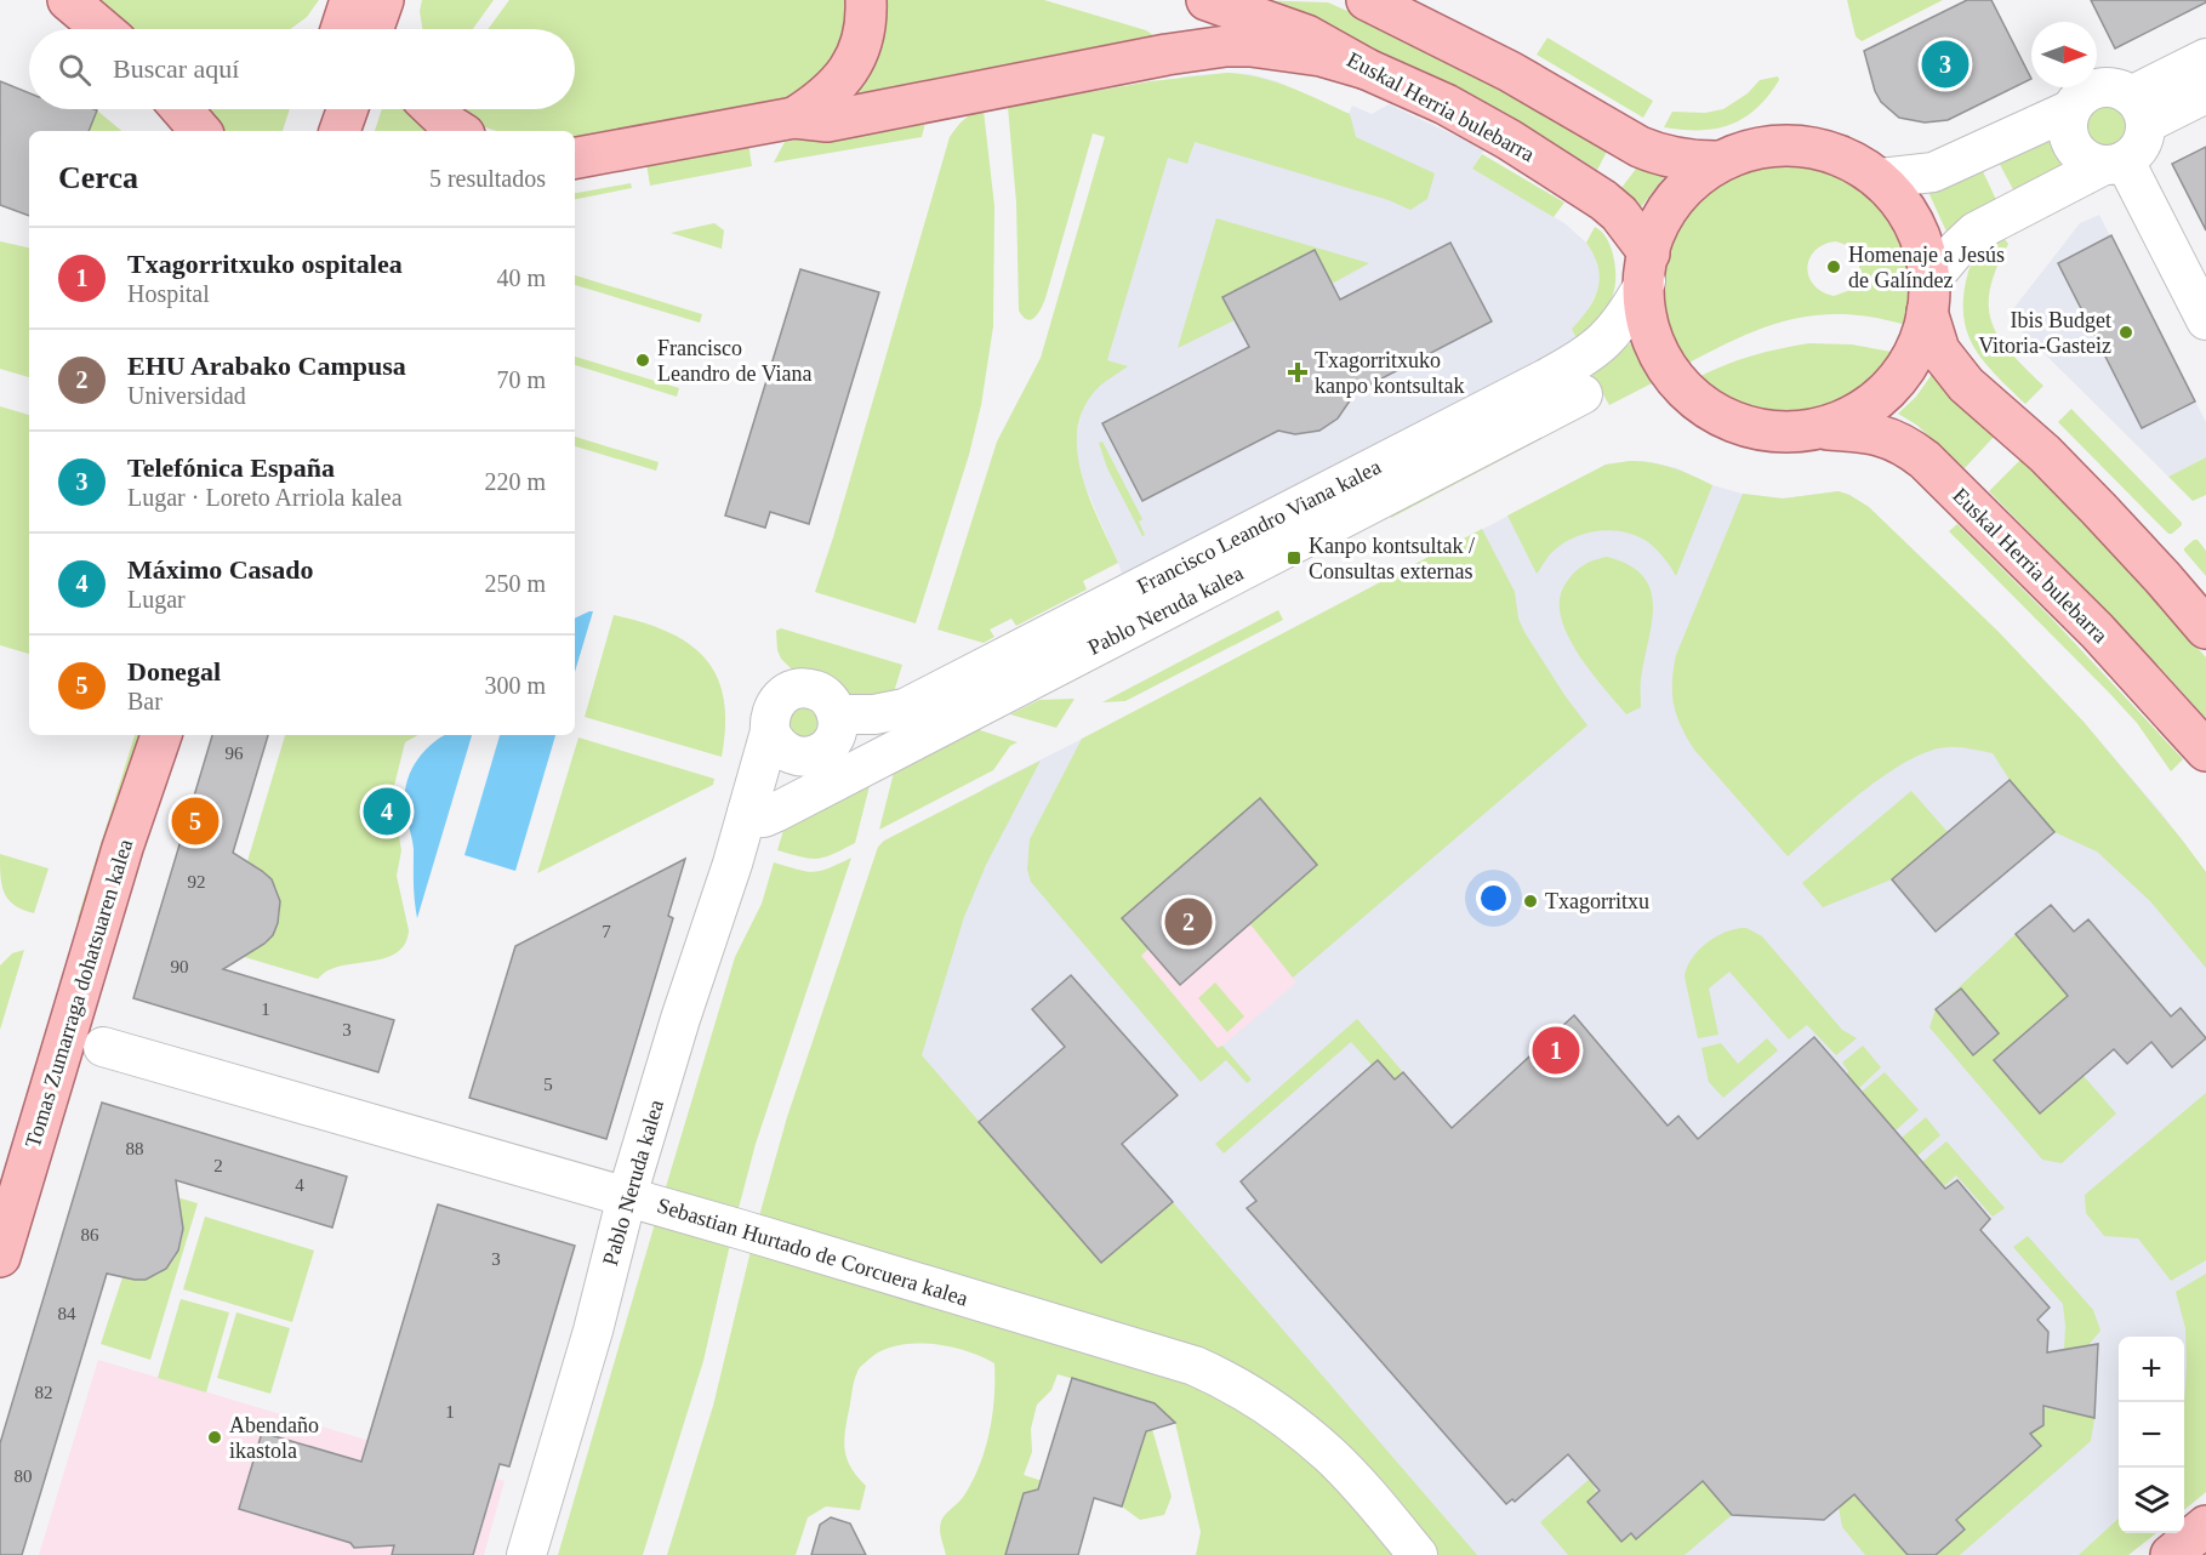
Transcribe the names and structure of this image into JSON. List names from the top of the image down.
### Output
{
  "streets": {
    "main road": ["Euskal Herria bulebarra", "Tomas Zumarraga dohatsuaren kalea"],
    "street": ["Francisco Leandro Viana kalea", "Pablo Neruda kalea", "Sebastian Hurtado de Corcuera kalea"]
  },
  "crossings": [
    ["Euskal Herria bulebarra", "Francisco Leandro Viana kalea"],
    ["Francisco Leandro Viana kalea", "Pablo Neruda kalea"],
    ["Pablo Neruda kalea", "Sebastian Hurtado de Corcuera kalea"]
  ],
  "places": {
    "other": [
      "Homenaje a Jesús de Galíndez",
      "Ibis Budget Vitoria-Gasteiz",
      "Francisco Leandro de Viana",
      "Txagorritxu",
      "Abendaño ikastola"
    ],
    "health": ["Txagorritxuko kanpo kontsultak"],
    "transit": ["Kanpo kontsultak / Consultas externas"]
  },
  "house_numbers": [
    "96",
    "92",
    "7",
    "90",
    "1",
    "3",
    "5",
    "88",
    "2",
    "4",
    "86",
    "3",
    "84",
    "82",
    "1",
    "80"
  ],
  "north": "right",
  "page": {
    "search": "Buscar aquí",
    "pins": [
      "3",
      "4",
      "5",
      "2",
      "1"
    ],
    "heading": ["Cerca", "5 resultados"],
    "list": [
      {
        "mark": "1",
        "name": "Txagorritxuko ospitalea",
        "note": "Hospital",
        "value": "40 m"
      },
      {
        "mark": "2",
        "name": "EHU Arabako Campusa",
        "note": "Universidad",
        "value": "70 m"
      },
      {
        "mark": "3",
        "name": "Telefónica España",
        "note": "Lugar · Loreto Arriola kalea",
        "value": "220 m"
      },
      {
        "mark": "4",
        "name": "Máximo Casado",
        "note": "Lugar",
        "value": "250 m"
      },
      {
        "mark": "5",
        "name": "Donegal",
        "note": "Bar",
        "value": "300 m"
      }
    ],
    "map_buttons": ["+", "−"]
  }
}
